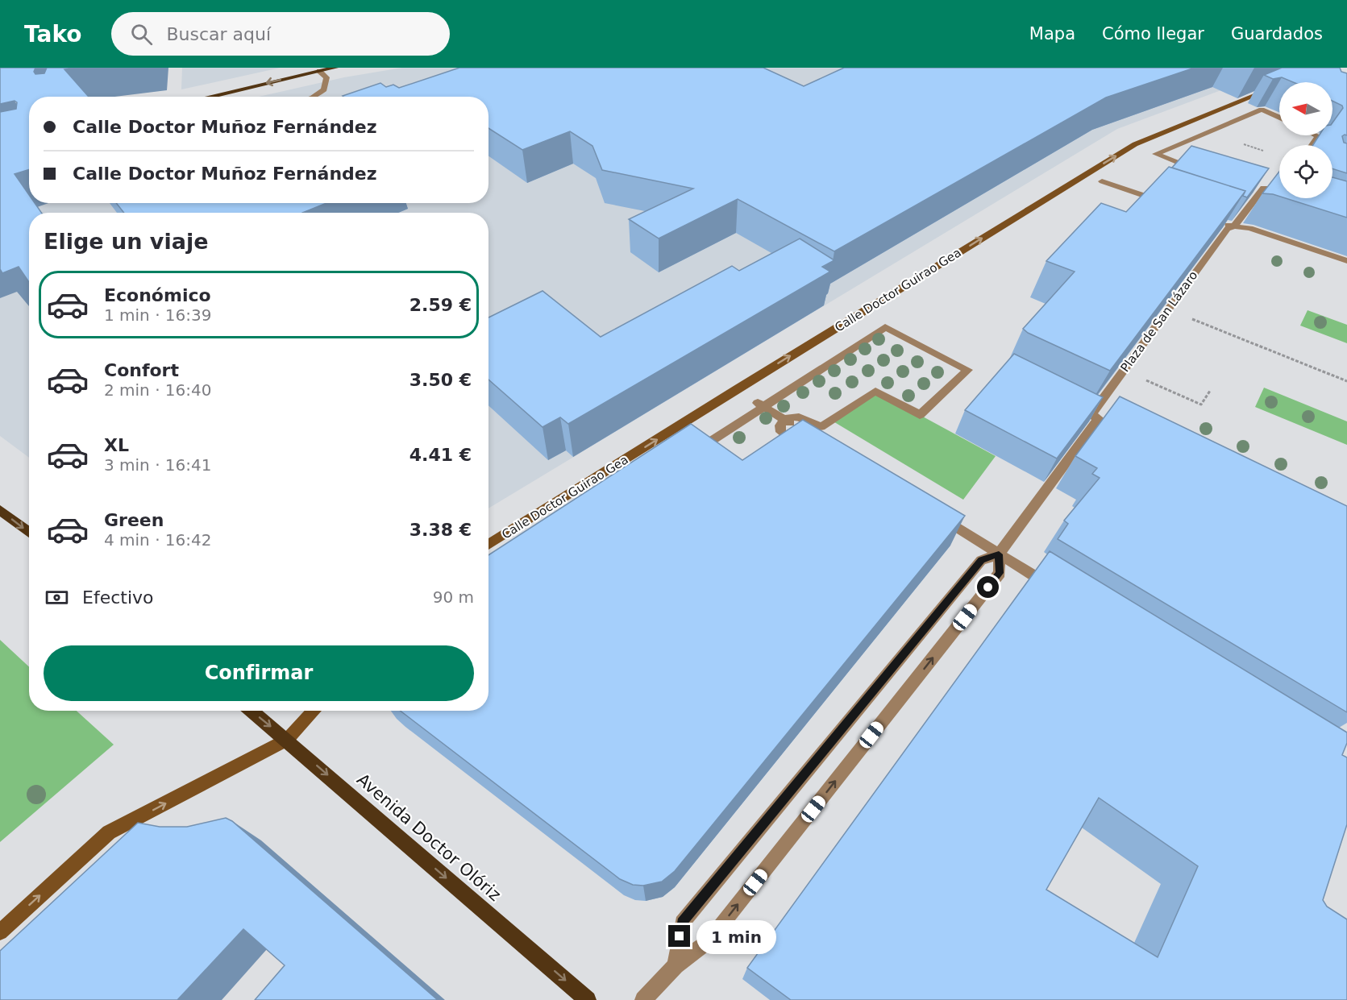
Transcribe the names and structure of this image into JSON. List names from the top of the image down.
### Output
{
  "streets": {
    "main road": ["Avenida Doctor Olóriz"],
    "street": ["Calle Doctor Guirao Gea", "Plaza de San Lázaro"]
  },
  "one_way": ["Calle Doctor Guirao Gea", "Avenida Doctor Olóriz"],
  "north": "left",
  "page": {
    "header": "Tako",
    "search": "Buscar aquí",
    "nav": ["Mapa", "Cómo llegar", "Guardados"],
    "banner": ["Calle Doctor Muñoz Fernández", "Calle Doctor Muñoz Fernández"],
    "heading": "Elige un viaje",
    "list": [
      {
        "name": "Económico",
        "note": "1 min · 16:39",
        "value": "2.59 €"
      },
      {
        "name": "Confort",
        "note": "2 min · 16:40",
        "value": "3.50 €"
      },
      {
        "name": "XL",
        "note": "3 min · 16:41",
        "value": "4.41 €"
      },
      {
        "name": "Green",
        "note": "4 min · 16:42",
        "value": "3.38 €"
      }
    ],
    "pay": ["Efectivo", "90 m"],
    "buttons": "Confirmar",
    "bubble": "1 min"
  }
}
